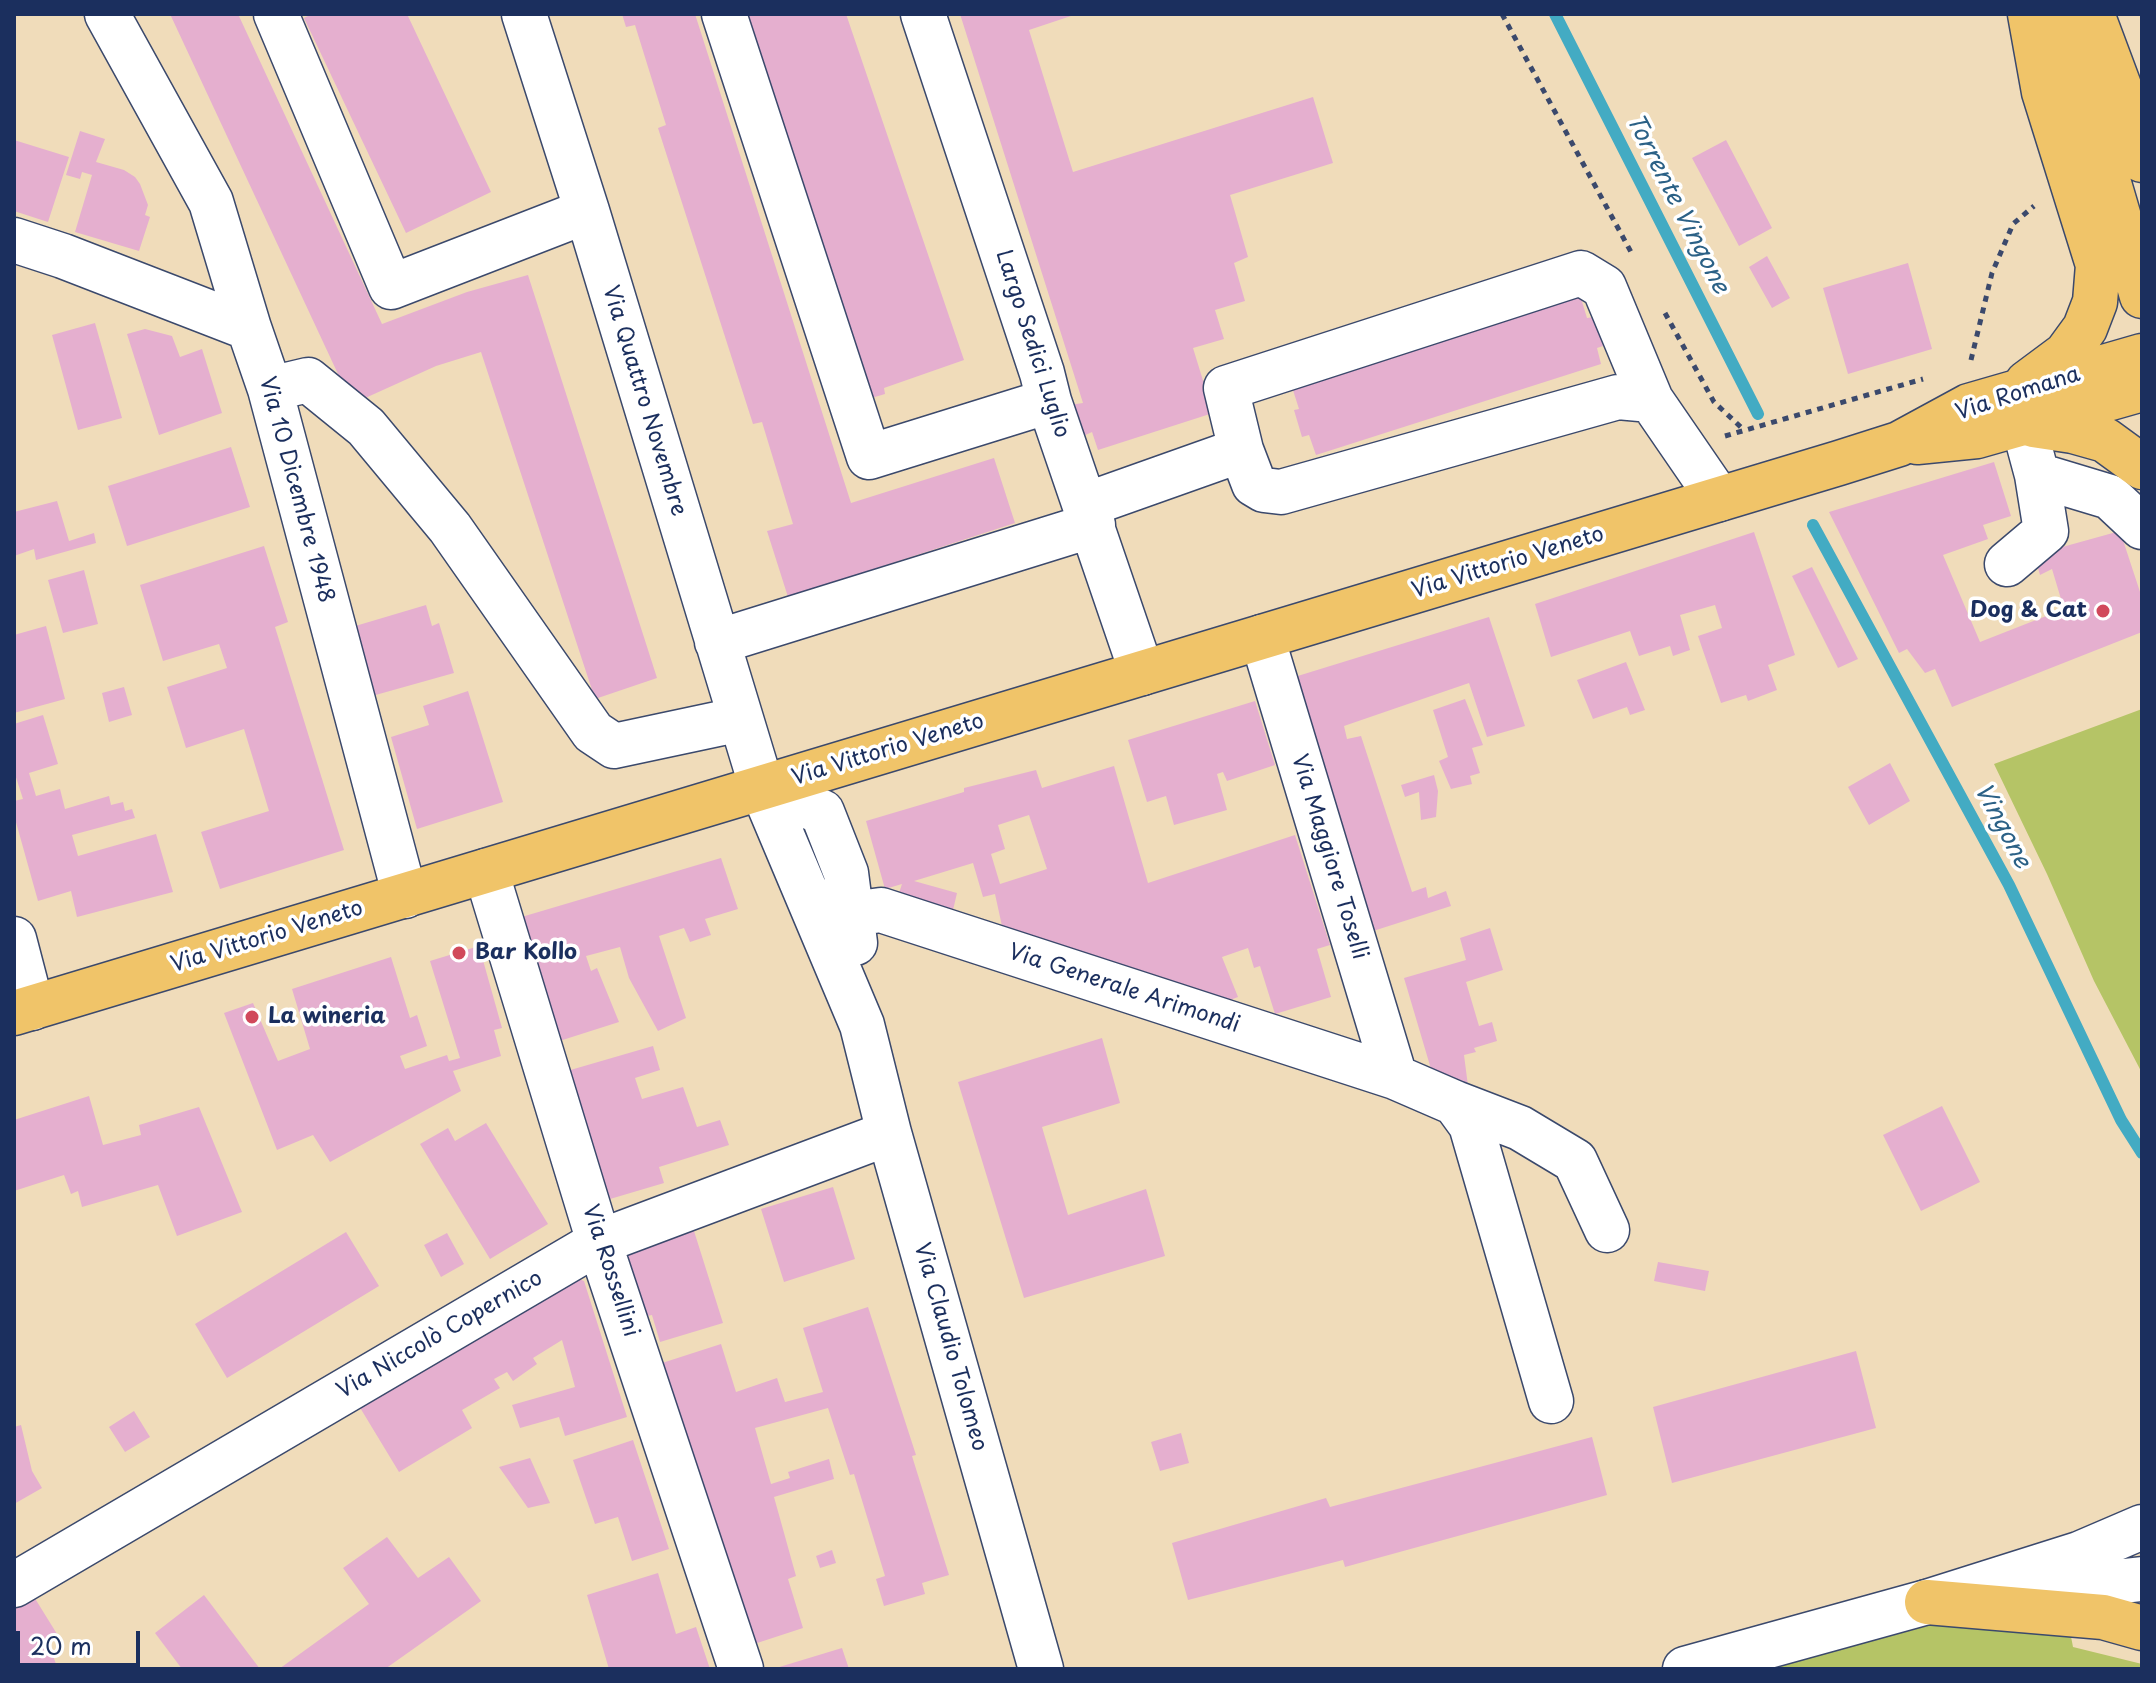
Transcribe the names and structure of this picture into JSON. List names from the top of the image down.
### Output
{
  "streets": {
    "main road": ["Via Romana", "Via Vittorio Veneto"],
    "street": [
      "Largo Sedici Luglio",
      "Via Quattro Novembre",
      "Via 10 Dicembre 1948",
      "Via Maggiore Toselli",
      "Via Generale Arimondi",
      "Via Rossellini",
      "Via Niccolò Copernico",
      "Via Claudio Tolomeo"
    ]
  },
  "crossings": [
    ["Largo Sedici Luglio", "Via Vittorio Veneto"],
    ["Via Romana", "Via Vittorio Veneto"],
    ["Via Quattro Novembre", "Via Vittorio Veneto"],
    ["Via Quattro Novembre", "Via Claudio Tolomeo"],
    ["Via 10 Dicembre 1948", "Via Vittorio Veneto"],
    ["Via Vittorio Veneto", "Via Maggiore Toselli"],
    ["Via Vittorio Veneto", "Via Rossellini"],
    ["Via Vittorio Veneto", "Via Claudio Tolomeo"],
    ["Via Maggiore Toselli", "Via Generale Arimondi"],
    ["Via Generale Arimondi", "Via Claudio Tolomeo"],
    ["Via Rossellini", "Via Niccolò Copernico"],
    ["Via Niccolò Copernico", "Via Claudio Tolomeo"]
  ],
  "water": ["Torrente Vingone", "Vingone"],
  "places": ["Dog & Cat", "Bar Kollo", "La wineria"],
  "scale_bar": "20 m"
}
